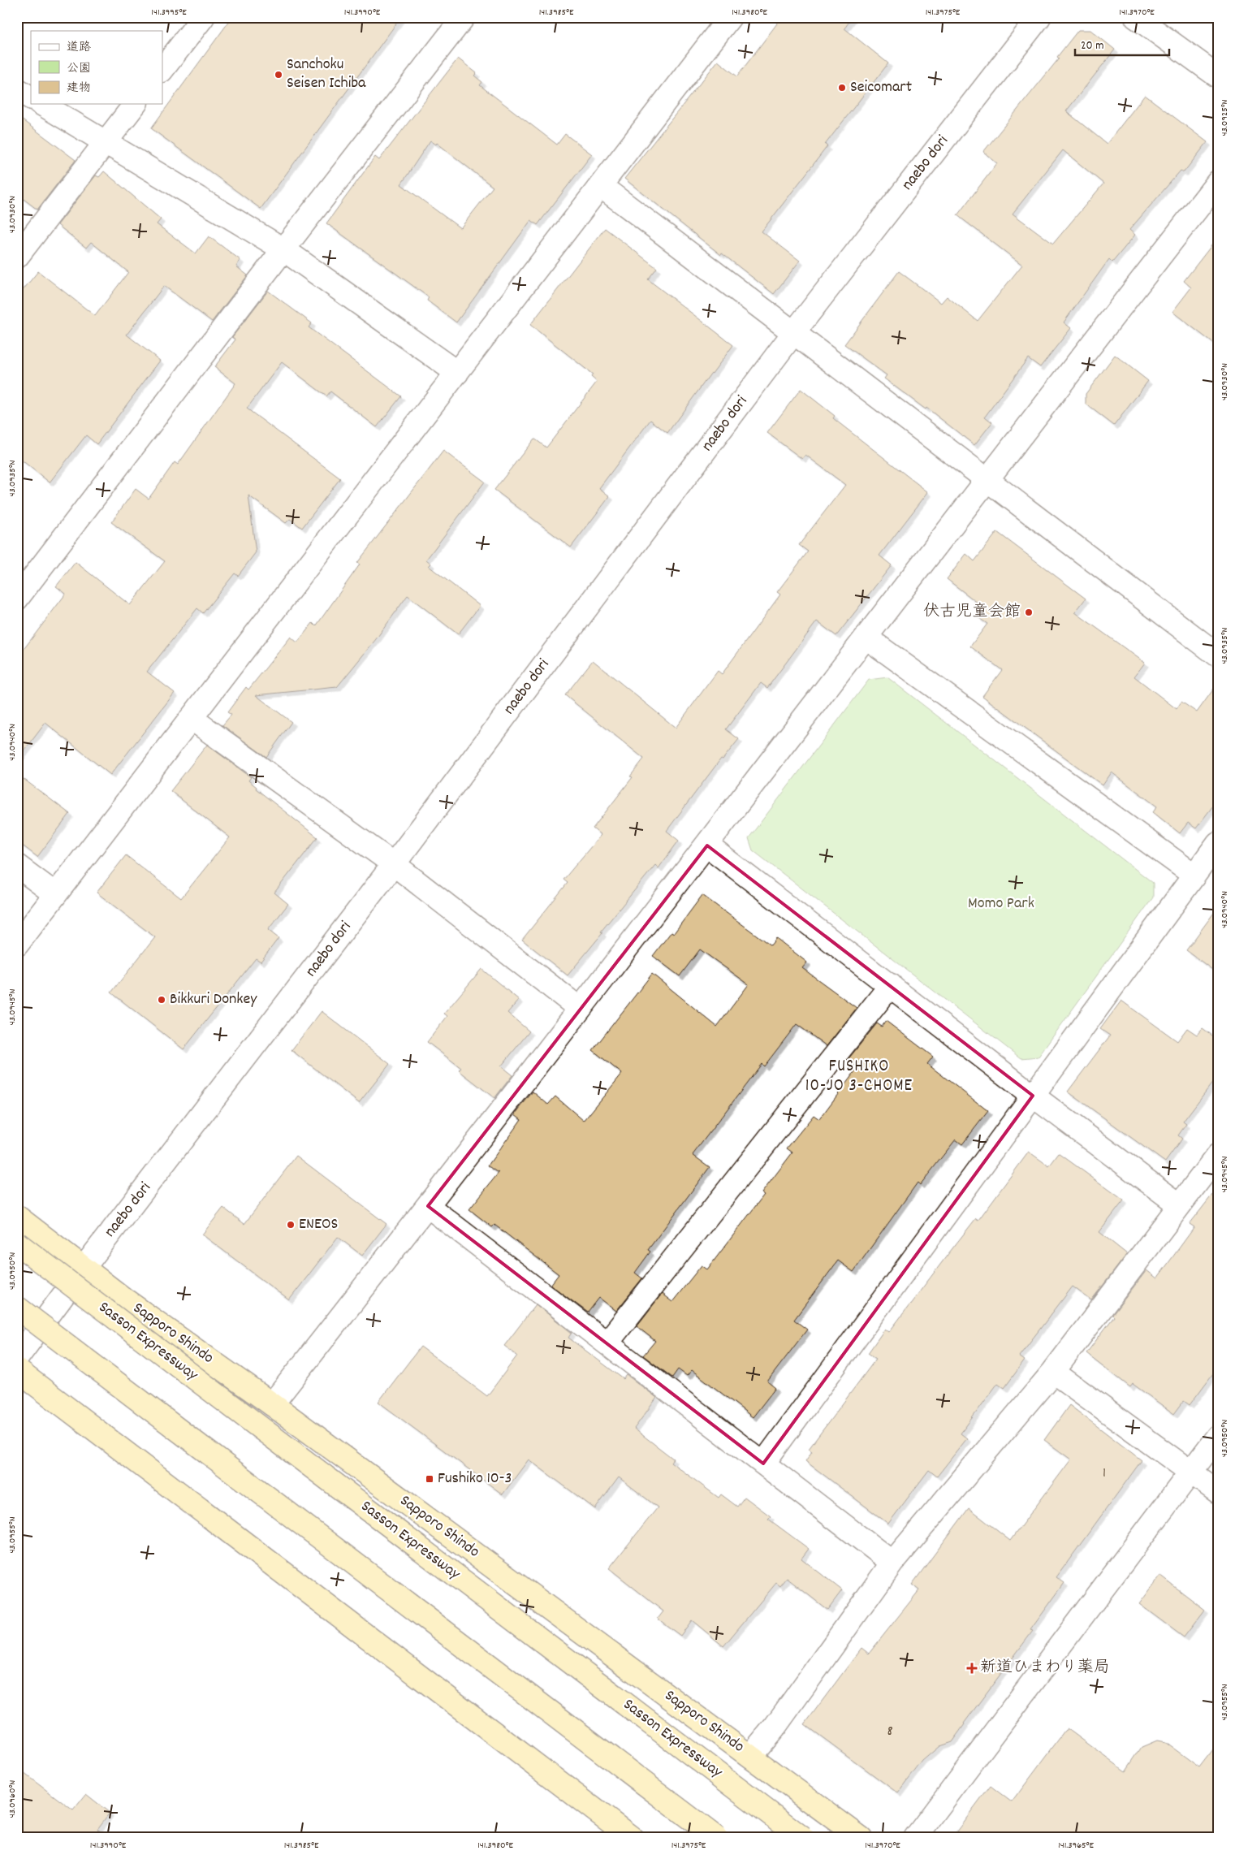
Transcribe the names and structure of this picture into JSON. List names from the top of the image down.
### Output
{
  "streets": {
    "highway": ["Sapporo Shindo", "Sasson Expressway"],
    "street": ["naebo dori"]
  },
  "crossings": [
    ["naebo dori", "Sapporo Shindo"]
  ],
  "districts": ["FUSHIKO 10-JO 3-CHOME"],
  "parks": ["Momo Park"],
  "places": {
    "other": [
      "Sanchoku Seisen Ichiba",
      "Seicomart",
      "伏古児童会館",
      "Bikkuri Donkey",
      "ENEOS"
    ],
    "transit": ["Fushiko 10-3"],
    "health": ["新道ひまわり薬局"]
  },
  "house_numbers": ["1", "8"],
  "legend": ["道路", "公園", "建物"],
  "scale_bar": "20 m",
  "coordinates": [
    "141.3995°E",
    "141.3990°E",
    "141.3985°E",
    "141.3980°E",
    "141.3975°E",
    "141.3970°E",
    "43.0925°N",
    "43.0930°N",
    "43.0935°N",
    "43.0940°N",
    "43.0945°N",
    "43.0950°N",
    "43.0955°N",
    "43.0960°N",
    "141.3965°E"
  ]
}
